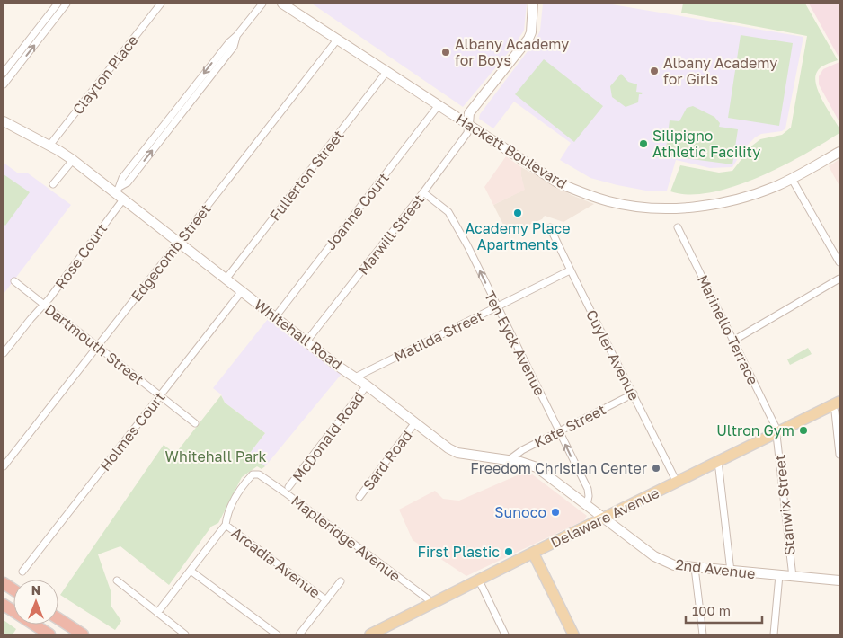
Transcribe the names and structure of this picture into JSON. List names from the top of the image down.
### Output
{
  "streets": {
    "main road": ["Delaware Avenue"],
    "street": [
      "Clayton Place",
      "Hackett Boulevard",
      "Fullerton Street",
      "Joanne Court",
      "Marwill Street",
      "Edgecomb Street",
      "Rose Court",
      "Marinello Terrace",
      "Whitehall Road",
      "Matilda Street",
      "Ten Eyck Avenue",
      "Dartmouth Street",
      "Cuyler Avenue",
      "Kate Street",
      "Holmes Court",
      "McDonald Road",
      "Sard Road",
      "Stanwix Street",
      "Mapleridge Avenue",
      "Arcadia Avenue",
      "2nd Avenue"
    ]
  },
  "crossings": [
    ["Clayton Place", "Whitehall Road"],
    ["Hackett Boulevard", "Fullerton Street"],
    ["Hackett Boulevard", "Joanne Court"],
    ["Hackett Boulevard", "Marwill Street"],
    ["Hackett Boulevard", "Edgecomb Street"],
    ["Fullerton Street", "Whitehall Road"],
    ["Joanne Court", "Whitehall Road"],
    ["Marwill Street", "Whitehall Road"],
    ["Marwill Street", "Ten Eyck Avenue"],
    ["Edgecomb Street", "Whitehall Road"],
    ["Edgecomb Street", "Dartmouth Street"],
    ["Rose Court", "Whitehall Road"],
    ["Rose Court", "Dartmouth Street"],
    ["Marinello Terrace", "Stanwix Street"],
    ["Marinello Terrace", "Delaware Avenue"],
    ["Whitehall Road", "Matilda Street"],
    ["Whitehall Road", "Ten Eyck Avenue"],
    ["Whitehall Road", "Kate Street"],
    ["Whitehall Road", "Holmes Court"],
    ["Whitehall Road", "McDonald Road"],
    ["Whitehall Road", "Sard Road"],
    ["Whitehall Road", "Delaware Avenue"],
    ["Whitehall Road", "2nd Avenue"],
    ["Matilda Street", "Ten Eyck Avenue"],
    ["Matilda Street", "Cuyler Avenue"],
    ["Ten Eyck Avenue", "Kate Street"],
    ["Dartmouth Street", "Holmes Court"],
    ["Cuyler Avenue", "Kate Street"],
    ["Cuyler Avenue", "Delaware Avenue"],
    ["Stanwix Street", "Delaware Avenue"],
    ["Stanwix Street", "2nd Avenue"],
    ["Delaware Avenue", "Mapleridge Avenue"],
    ["Delaware Avenue", "2nd Avenue"],
    ["Mapleridge Avenue", "Arcadia Avenue"]
  ],
  "one_way": ["Ten Eyck Avenue"],
  "parks": ["Whitehall Park"],
  "places": [
    "Albany Academy for Boys",
    "Albany Academy for Girls",
    "Silipigno Athletic Facility",
    "Academy Place Apartments",
    "Ultron Gym",
    "Freedom Christian Center",
    "Sunoco",
    "First Plastic"
  ],
  "scale_bar": "100 m",
  "north": "top"
}
